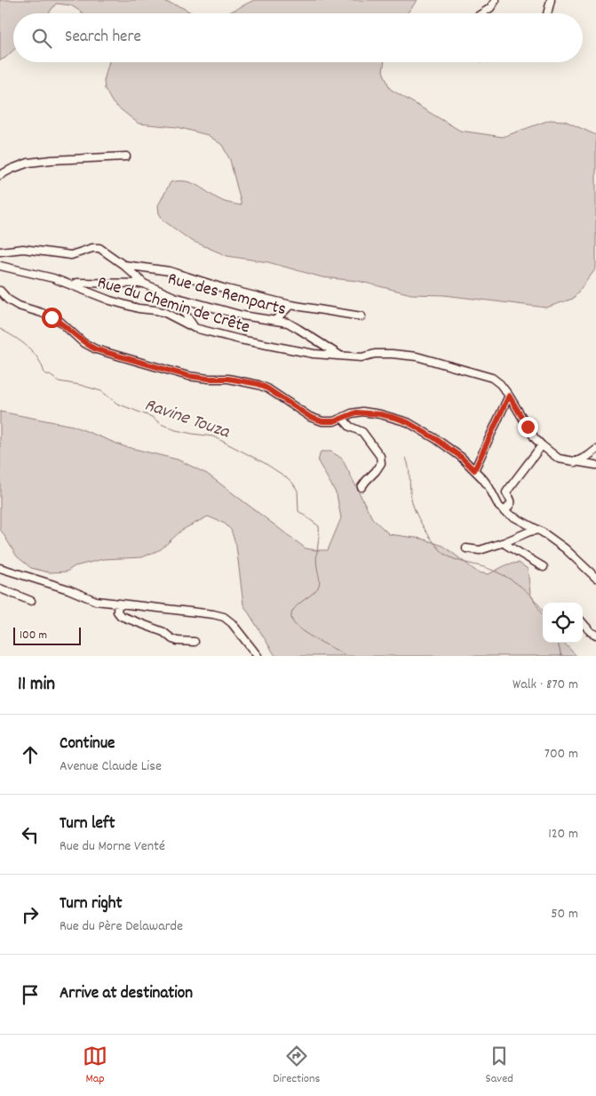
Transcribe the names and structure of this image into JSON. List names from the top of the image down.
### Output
{
  "streets": {
    "street": ["Rue des Remparts", "Rue du Chemin de Crête"]
  },
  "crossings": [
    ["Rue des Remparts", "Rue du Chemin de Crête"]
  ],
  "water": ["Ravine Touza"],
  "scale_bar": "100 m",
  "page": {
    "search": "Search here",
    "scale": "100 m",
    "heading": ["11 min", "Walk · 870 m"],
    "list": [
      ["Continue", "Avenue Claude Lise", "700 m"],
      ["Turn left", "Rue du Morne Venté", "120 m"],
      ["Turn right", "Rue du Père Delawarde", "50 m"],
      "Arrive at destination"
    ],
    "nav": ["Map", "Directions", "Saved"]
  }
}
